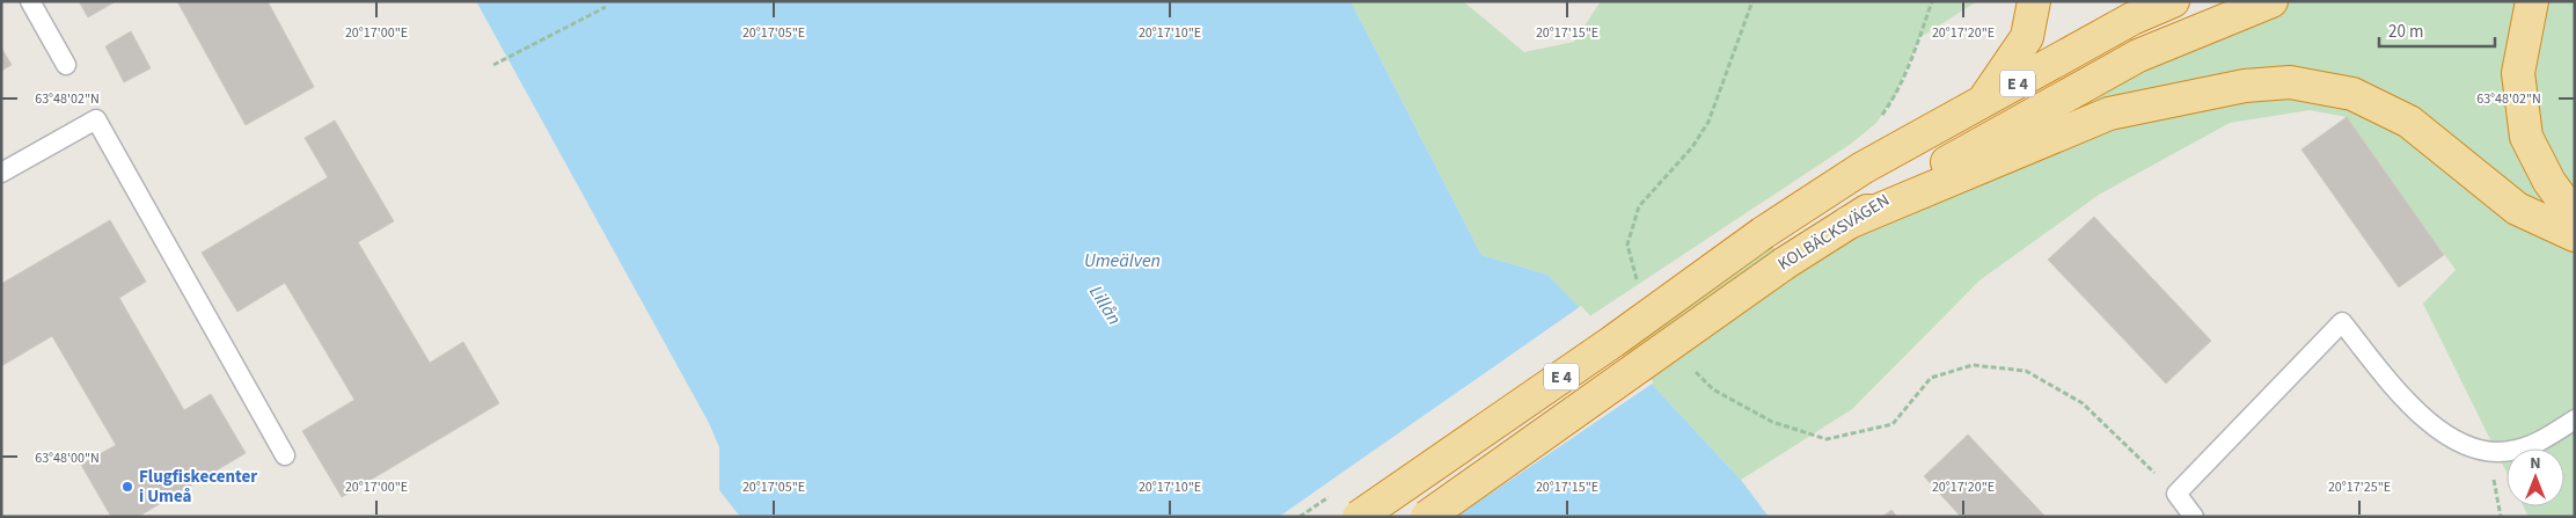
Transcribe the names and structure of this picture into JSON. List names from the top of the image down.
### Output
{
  "streets": {
    "highway": ["E 4", "KOLBÄCKSVÄGEN"]
  },
  "water": ["Umeälven", "Lillån"],
  "places": ["Flugfiskecenter i Umeå"],
  "scale_bar": "20 m",
  "north": "top",
  "coordinates": [
    "20°17'00\"E",
    "20°17'05\"E",
    "20°17'10\"E",
    "20°17'15\"E",
    "20°17'20\"E",
    "63°48'02\"N",
    "63°48'00\"N",
    "20°17'25\"E"
  ]
}
